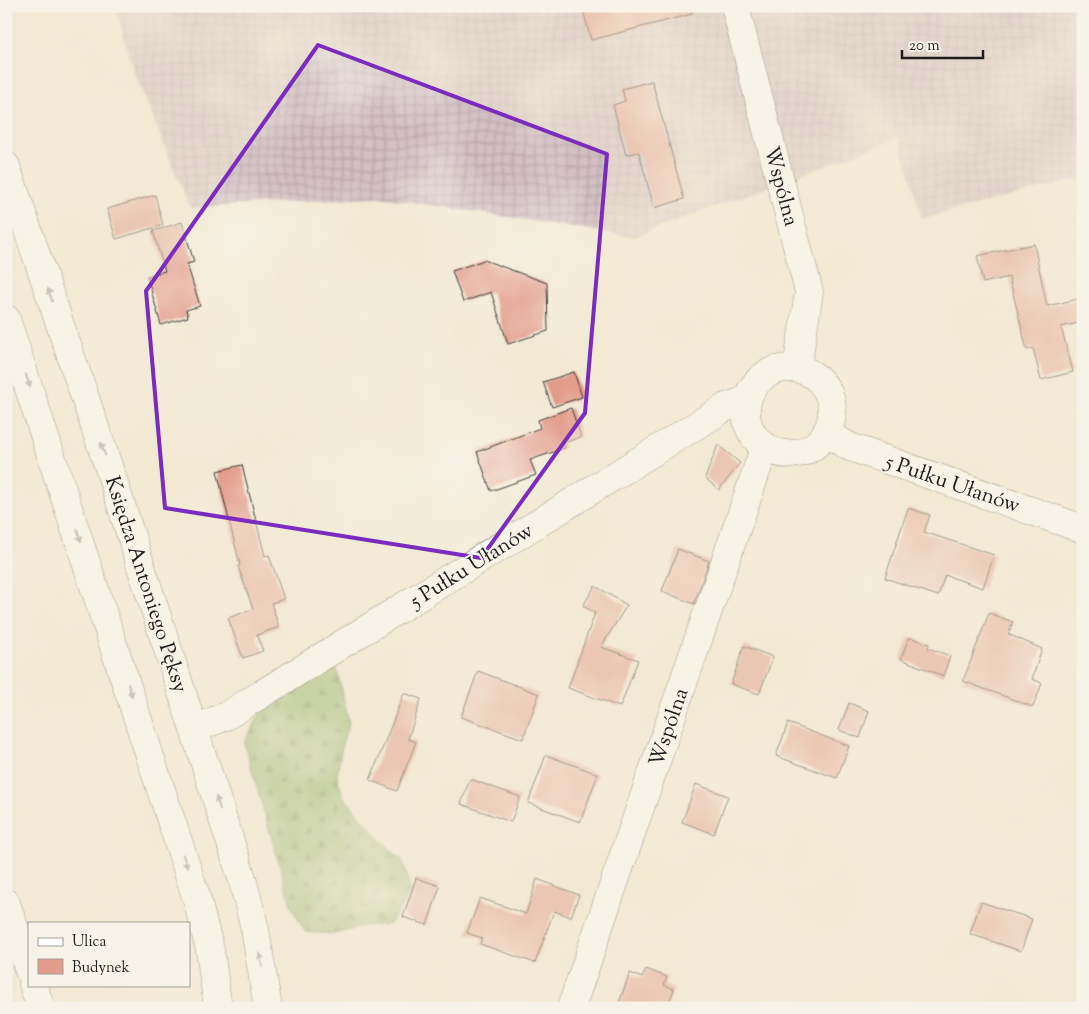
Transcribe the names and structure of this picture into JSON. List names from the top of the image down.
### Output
{
  "streets": {
    "street": ["Wspólna", "5 Pułku Ułanów", "Księdza Antoniego Pęksy"]
  },
  "crossings": [
    ["Wspólna", "5 Pułku Ułanów"],
    ["5 Pułku Ułanów", "Księdza Antoniego Pęksy"]
  ],
  "legend": ["Ulica", "Budynek"],
  "scale_bar": "20 m"
}
